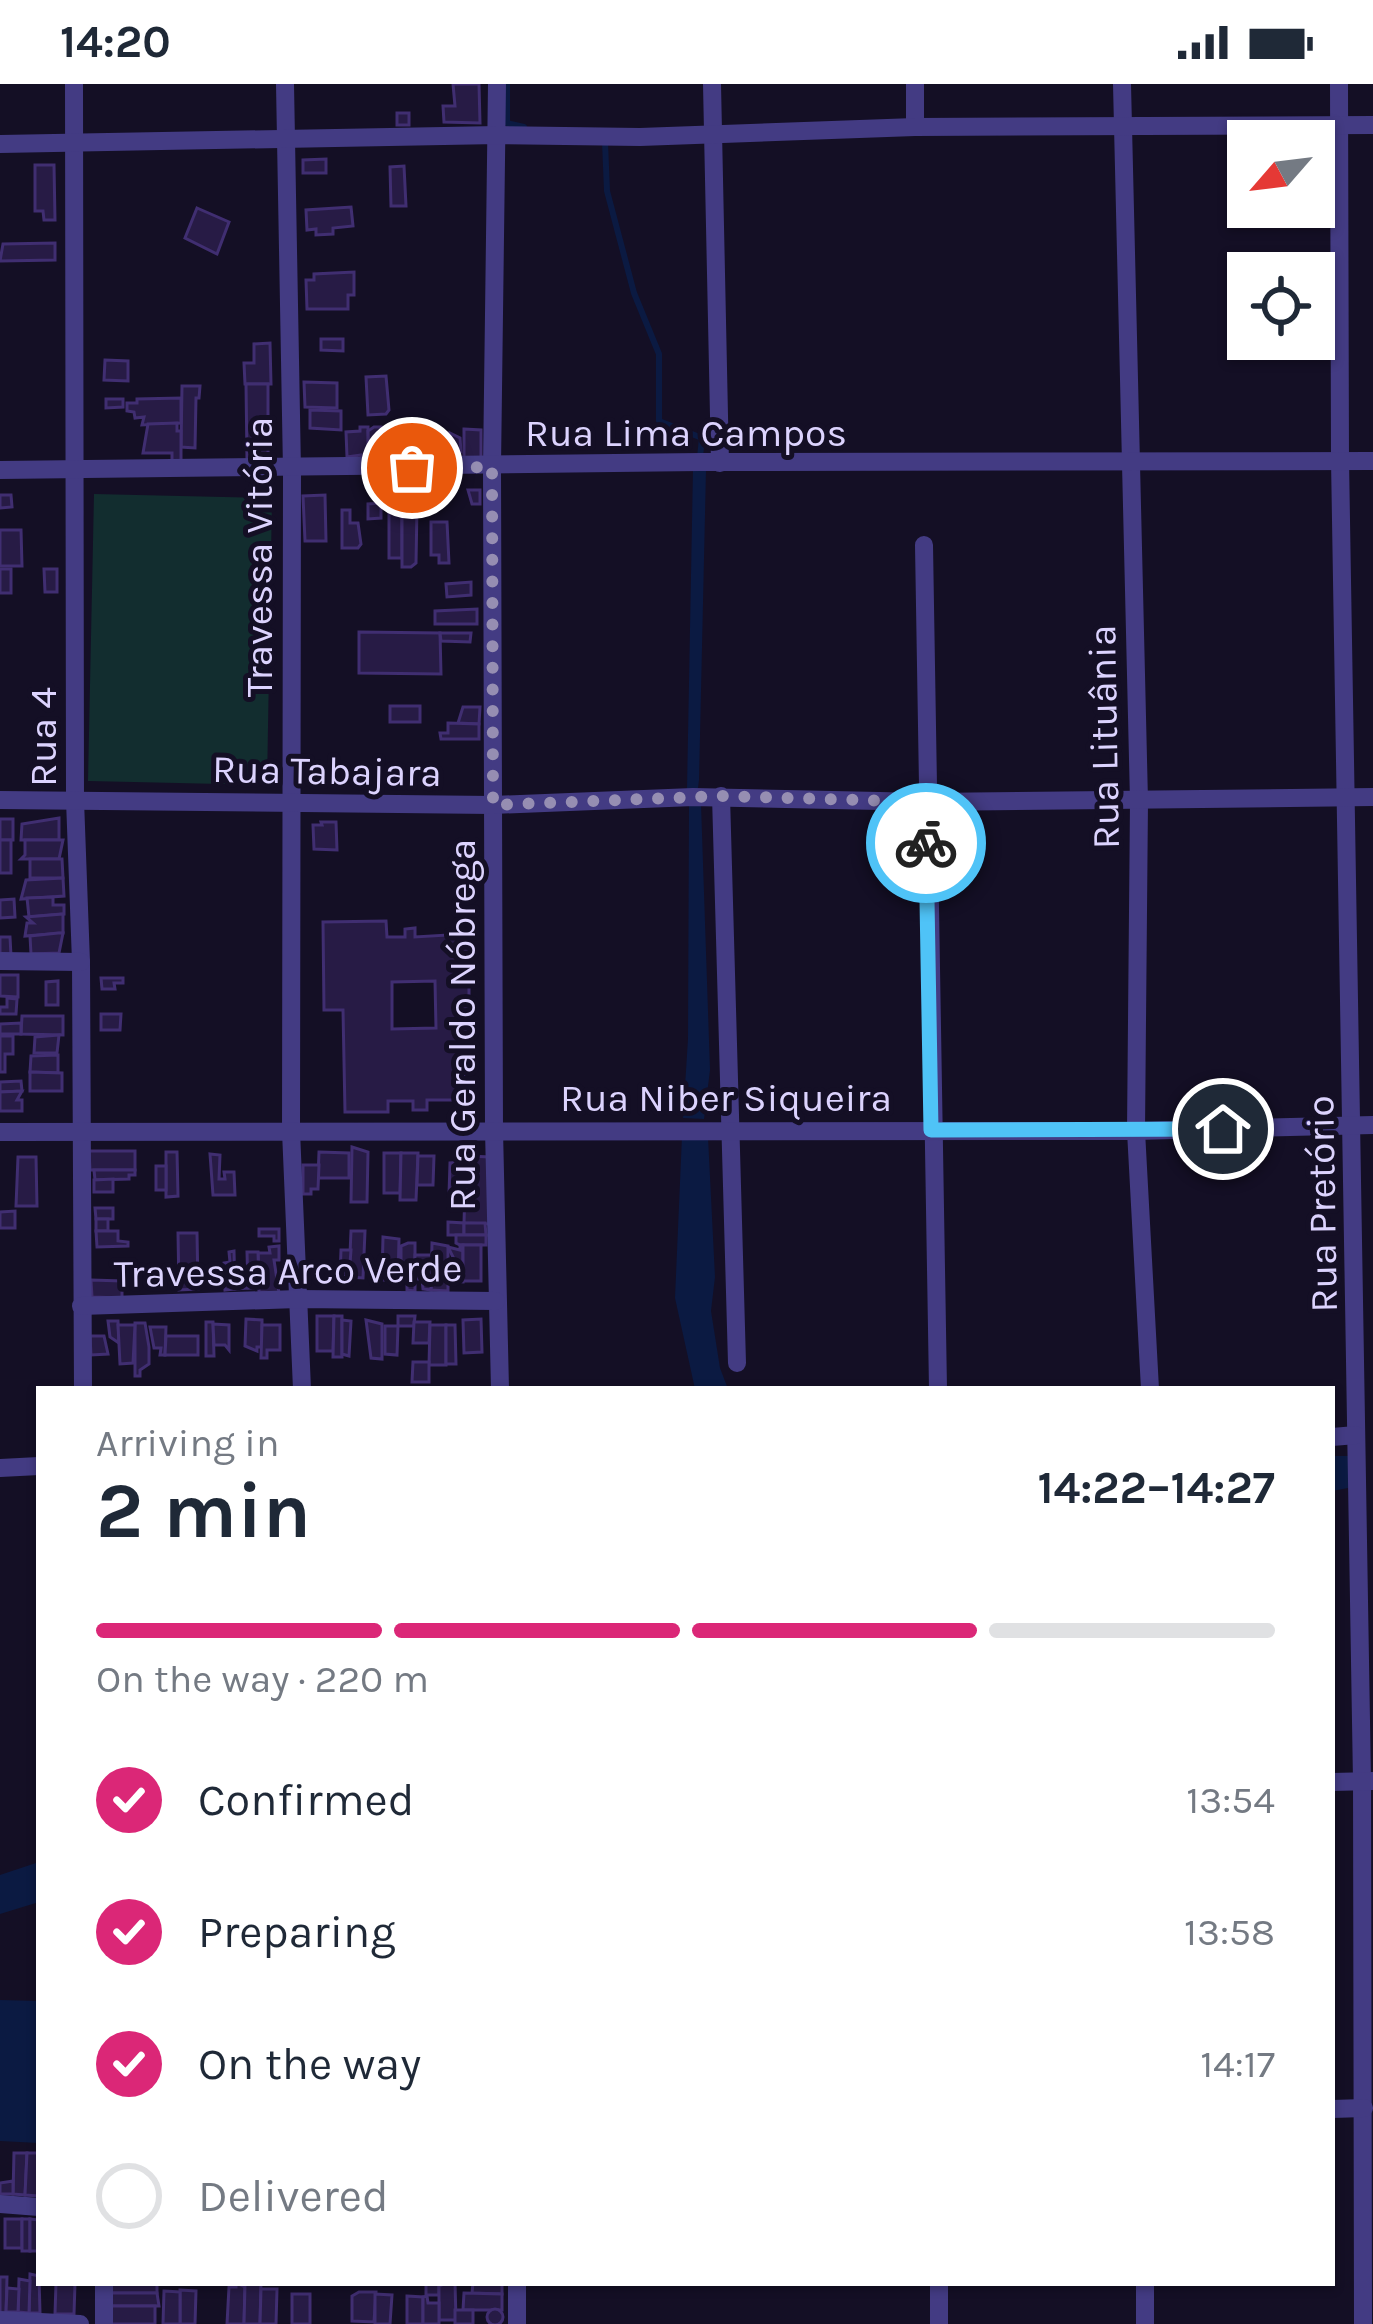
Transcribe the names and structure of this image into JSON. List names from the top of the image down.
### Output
{
  "streets": {
    "street": [
      "Rua Lima Campos",
      "Travessa Vitória",
      "Rua 4",
      "Rua Lituânia",
      "Rua Tabajara",
      "Rua Geraldo Nóbrega",
      "Rua Niber Siqueira",
      "Rua Pretório",
      "Travessa Arco Verde"
    ]
  },
  "crossings": [
    ["Rua Lima Campos", "Travessa Vitória"],
    ["Rua Lima Campos", "Rua 4"],
    ["Rua Lima Campos", "Rua Lituânia"],
    ["Rua Lima Campos", "Rua Geraldo Nóbrega"],
    ["Rua Lima Campos", "Rua Pretório"],
    ["Travessa Vitória", "Rua Tabajara"],
    ["Travessa Vitória", "Rua Niber Siqueira"],
    ["Travessa Vitória", "Travessa Arco Verde"],
    ["Rua 4", "Rua Tabajara"],
    ["Rua 4", "Rua Niber Siqueira"],
    ["Rua 4", "Travessa Arco Verde"],
    ["Rua Lituânia", "Rua Tabajara"],
    ["Rua Lituânia", "Rua Niber Siqueira"],
    ["Rua Tabajara", "Rua Geraldo Nóbrega"],
    ["Rua Tabajara", "Rua Pretório"],
    ["Rua Geraldo Nóbrega", "Rua Niber Siqueira"],
    ["Rua Geraldo Nóbrega", "Travessa Arco Verde"],
    ["Rua Niber Siqueira", "Rua Pretório"]
  ],
  "north": "bottom left",
  "page": {
    "status": "14:20",
    "heading": ["2 min", "Arriving in", "14:22–14:27"],
    "bar": "On the way · 220 m",
    "list": [
      ["Confirmed", "13:54"],
      ["Preparing", "13:58"],
      ["On the way", "14:17"],
      "Delivered"
    ]
  }
}
